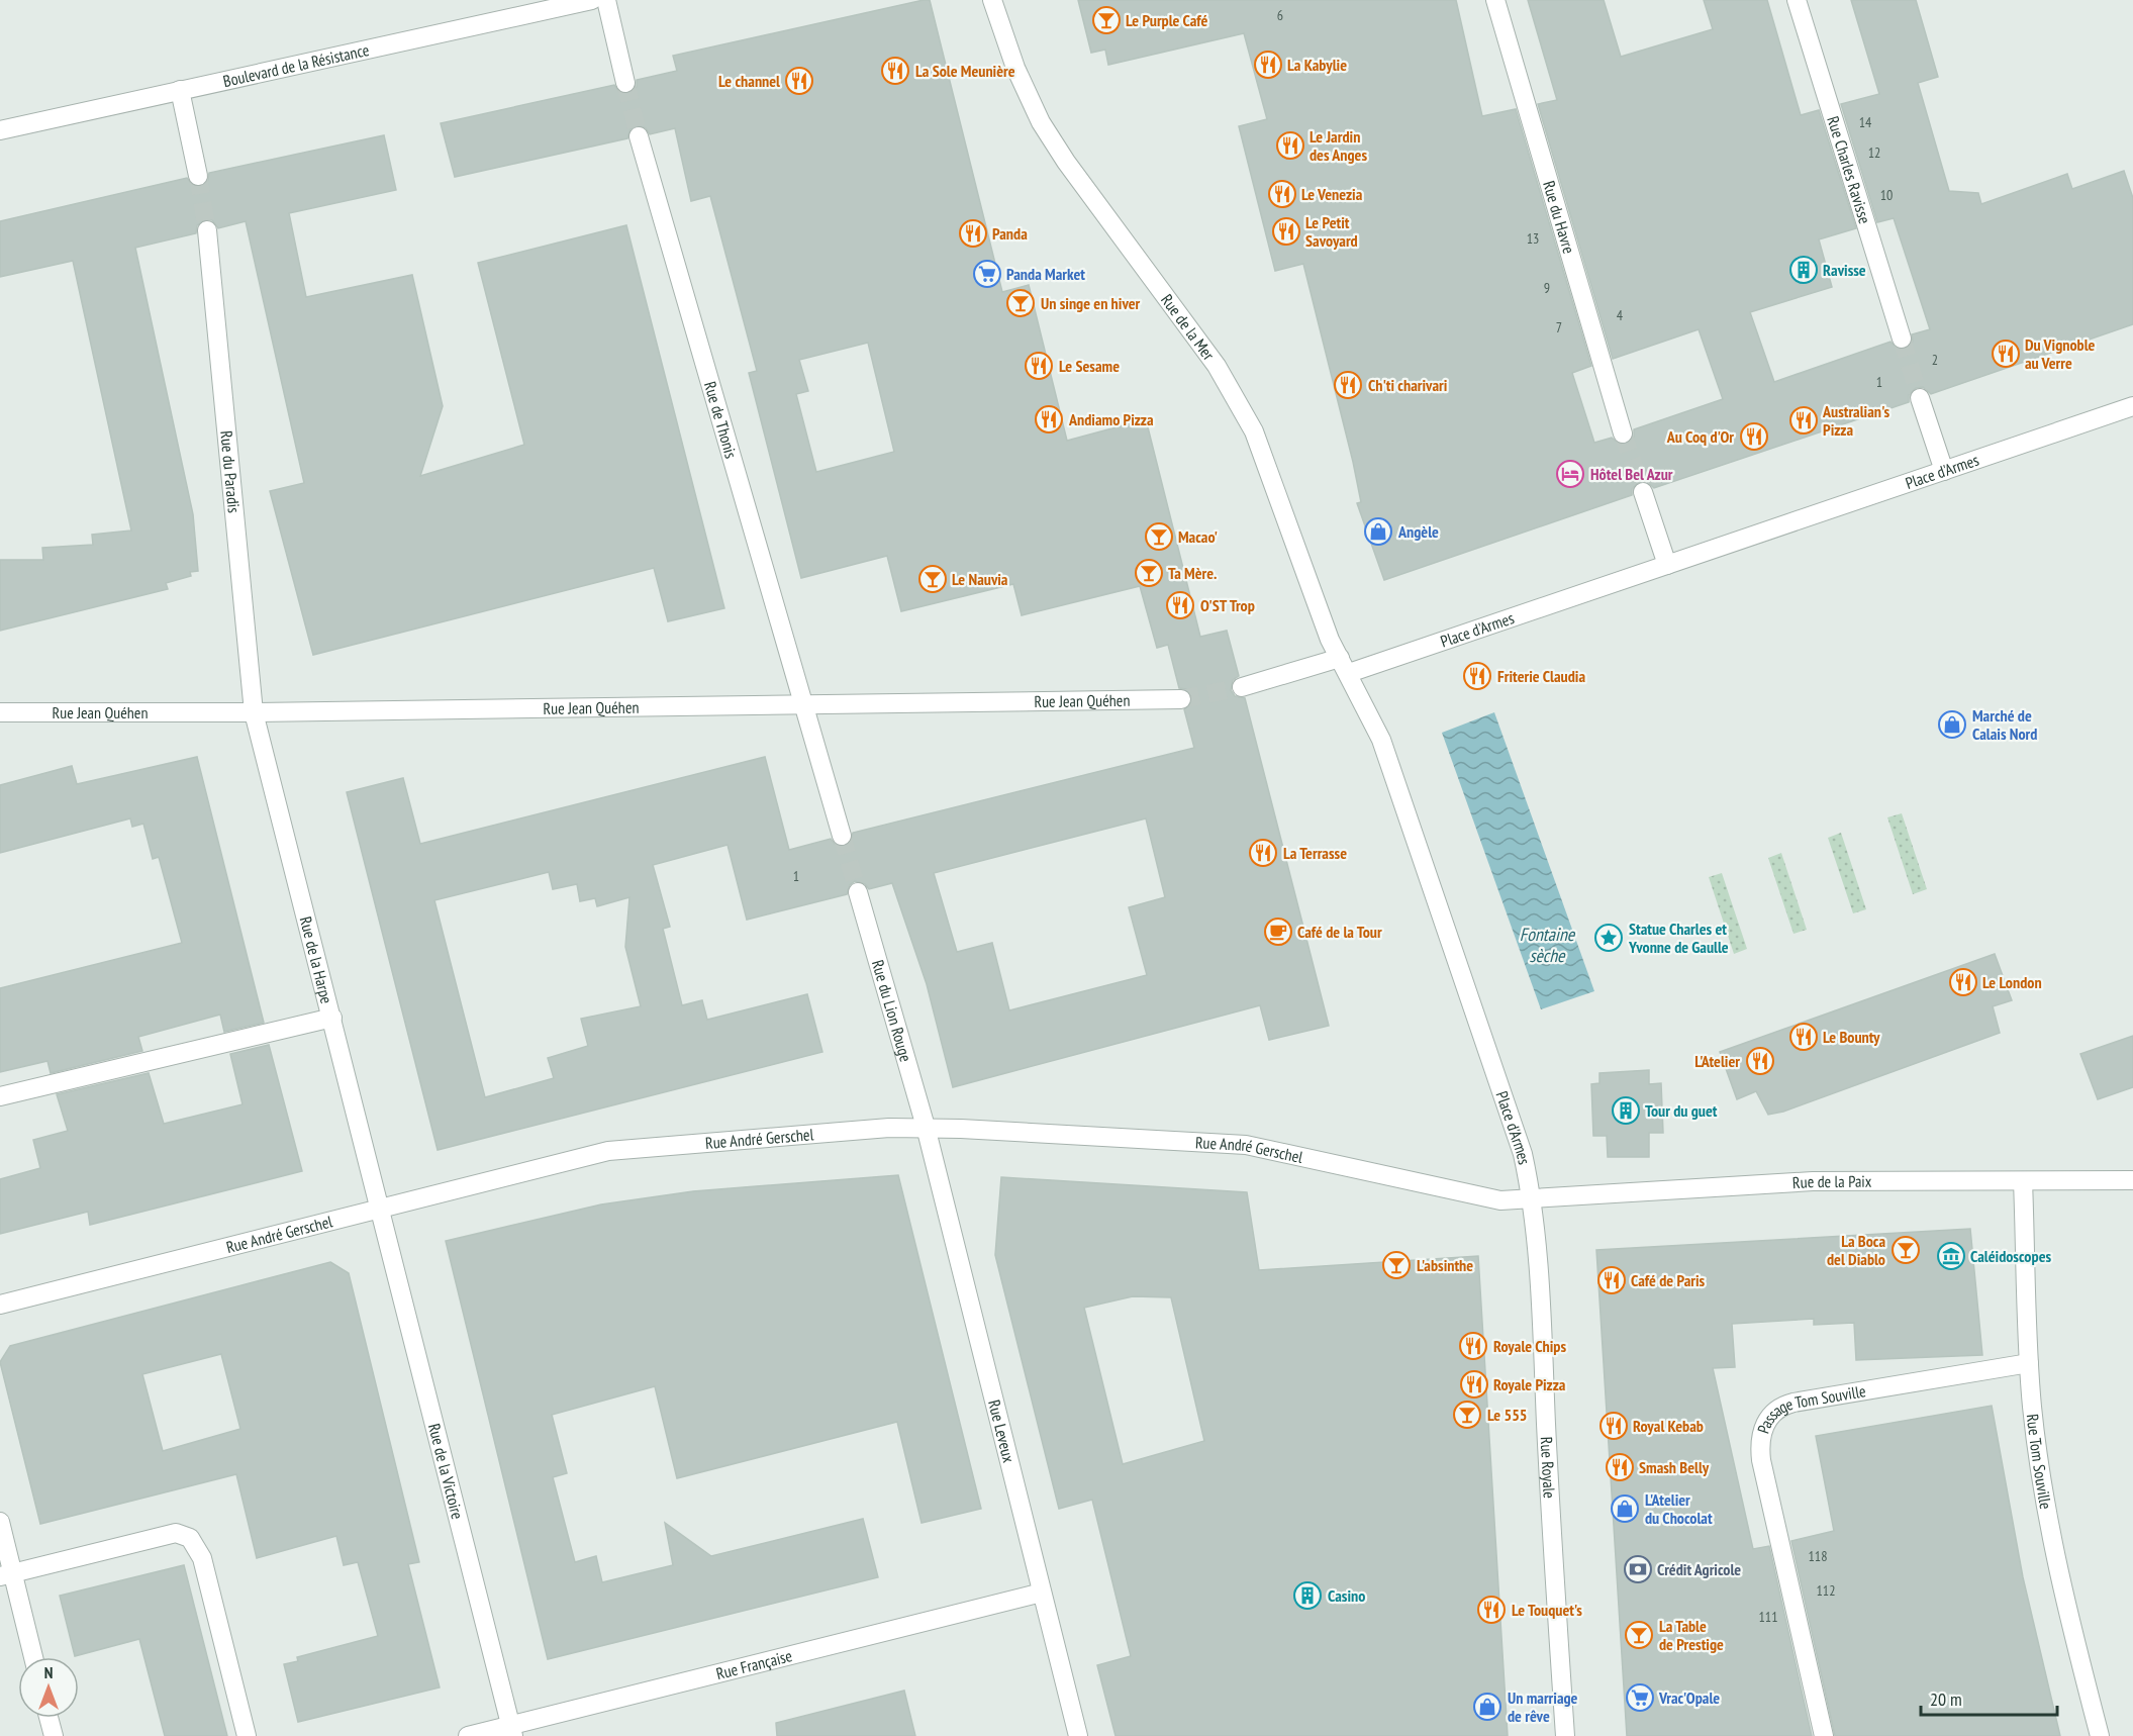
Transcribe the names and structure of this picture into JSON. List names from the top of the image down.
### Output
{
  "streets": {
    "street": [
      "Boulevard de la Résistance",
      "Rue Charles Ravisse",
      "Rue du Havre",
      "Rue de la Mer",
      "Rue de Thonis",
      "Rue du Paradis",
      "Place d'Armes",
      "Rue Jean Quéhen",
      "Rue de la Harpe",
      "Rue du Lion Rouge",
      "Rue André Gerschel",
      "Rue de la Paix",
      "Passage Tom Souville",
      "Rue Leveux",
      "Rue Tom Souville",
      "Rue Royale",
      "Rue de la Victoire",
      "Rue Française"
    ]
  },
  "crossings": [
    ["Rue de la Mer", "Place d'Armes"],
    ["Rue de Thonis", "Rue Jean Quéhen"],
    ["Rue du Paradis", "Rue Jean Quéhen"],
    ["Rue du Paradis", "Rue de la Harpe"],
    ["Place d'Armes", "Rue André Gerschel"],
    ["Place d'Armes", "Rue de la Paix"],
    ["Place d'Armes", "Rue Royale"],
    ["Rue Jean Quéhen", "Rue de la Harpe"],
    ["Rue de la Harpe", "Rue André Gerschel"],
    ["Rue de la Harpe", "Rue de la Victoire"],
    ["Rue du Lion Rouge", "Rue André Gerschel"],
    ["Rue du Lion Rouge", "Rue Leveux"],
    ["Rue André Gerschel", "Rue de la Paix"],
    ["Rue André Gerschel", "Rue Leveux"],
    ["Rue André Gerschel", "Rue Royale"],
    ["Rue André Gerschel", "Rue de la Victoire"],
    ["Rue de la Paix", "Rue Tom Souville"],
    ["Rue de la Paix", "Rue Royale"],
    ["Passage Tom Souville", "Rue Tom Souville"],
    ["Rue Leveux", "Rue Française"],
    ["Rue de la Victoire", "Rue Française"]
  ],
  "water": ["Fontaine sèche"],
  "places": {
    "bar": [
      "Le Purple Café",
      "Un singe en hiver",
      "Macao'",
      "Ta Mère.",
      "Le Nauvia",
      "La Boca del Diablo",
      "L'absinthe",
      "Le 555",
      "La Table de Prestige"
    ],
    "restaurant": [
      "La Kabylie",
      "La Sole Meunière",
      "Le channel",
      "Le Jardin des Anges",
      "Le Venezia",
      "Le Petit Savoyard",
      "Panda",
      "Du Vignoble au Verre",
      "Le Sesame",
      "Ch'ti charivari",
      "Andiamo Pizza",
      "Australian's Pizza",
      "Au Coq d'Or",
      "O'ST Trop",
      "Friterie Claudia",
      "La Terrasse",
      "Le London",
      "Le Bounty",
      "L'Atelier",
      "Café de Paris",
      "Royale Chips",
      "Royale Pizza",
      "Royal Kebab",
      "Smash Belly",
      "Le Touquet's"
    ],
    "building": ["Ravisse", "Tour du guet", "Casino"],
    "supermarket": ["Panda Market", "Vrac'Opale"],
    "hotel": ["Hôtel Bel Azur"],
    "shop": [
      "Angèle",
      "Marché de Calais Nord",
      "L'Atelier du Chocolat",
      "Un marriage de rêve"
    ],
    "cafe": ["Café de la Tour"],
    "place": ["Statue Charles et Yvonne de Gaulle"],
    "museum": ["Caléidoscopes"],
    "bank": ["Crédit Agricole"]
  },
  "house_numbers": [
    "6",
    "14",
    "12",
    "10",
    "13",
    "9",
    "4",
    "7",
    "2",
    "1",
    "1",
    "118",
    "112",
    "111"
  ],
  "scale_bar": "20 m",
  "north": "top"
}
